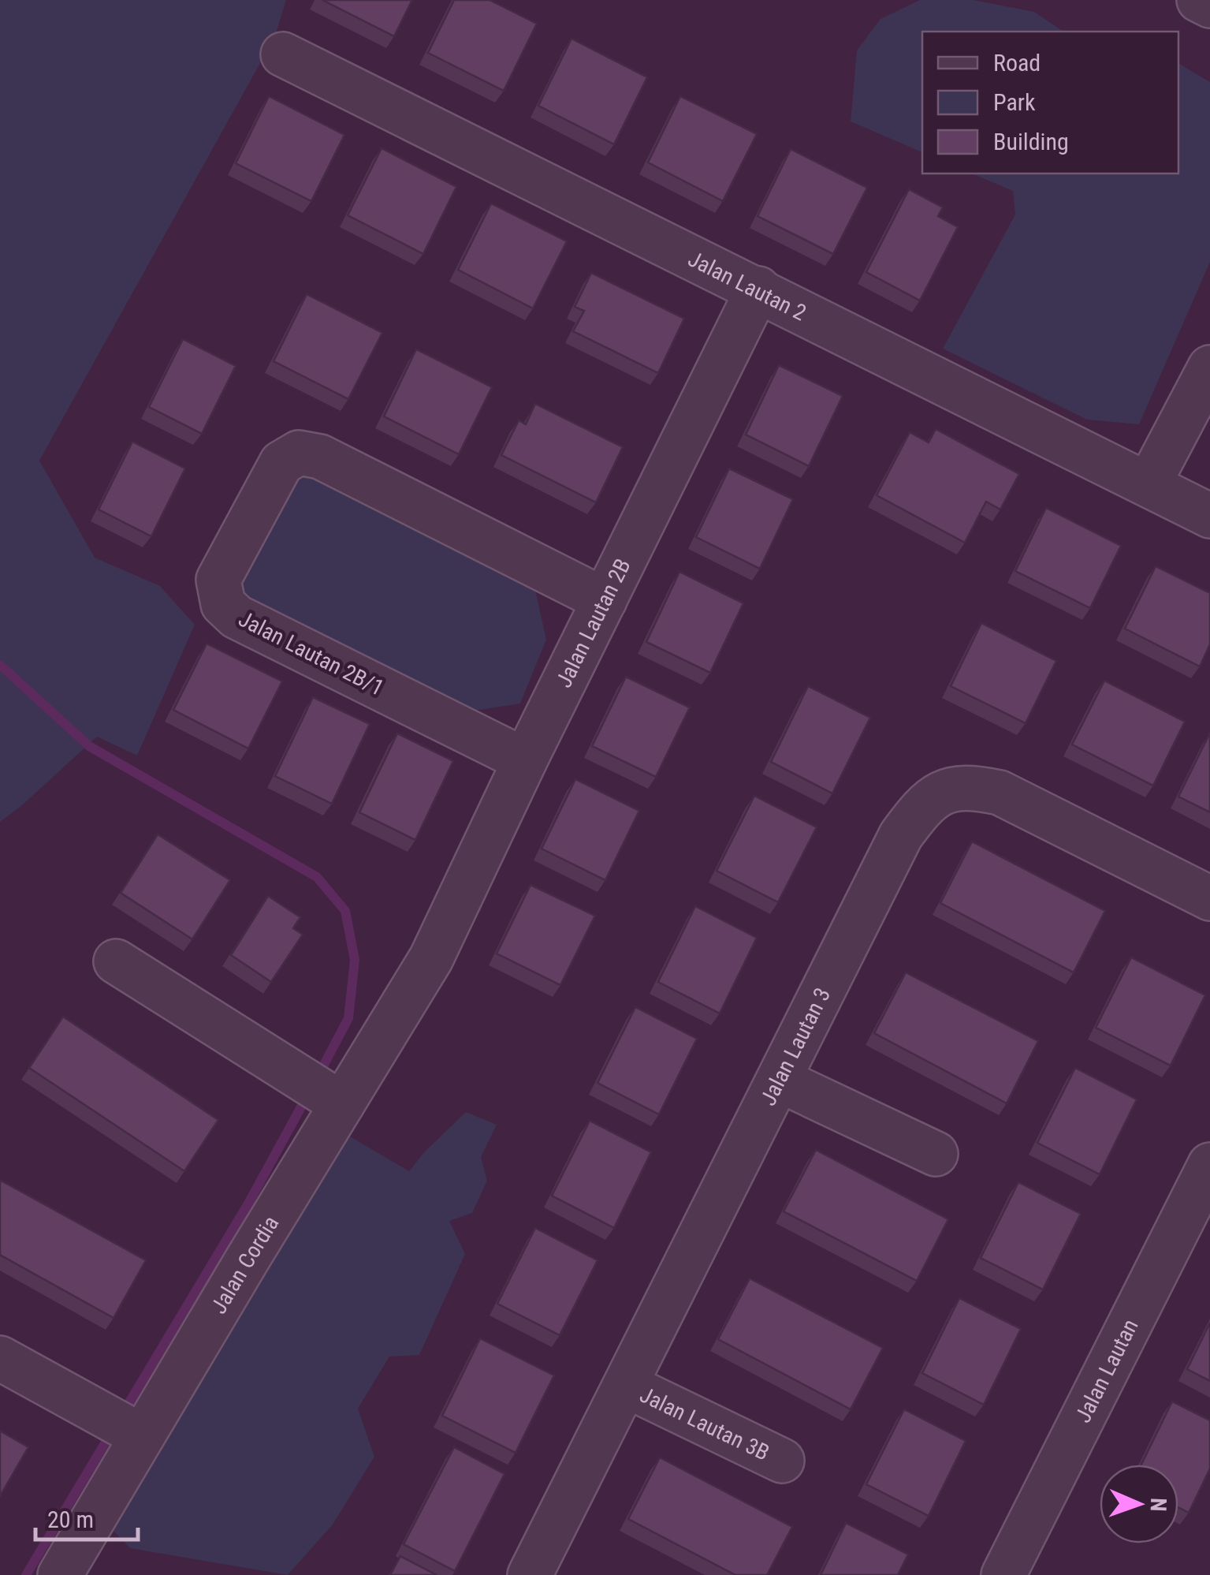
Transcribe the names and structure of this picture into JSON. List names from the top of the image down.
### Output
{
  "streets": {
    "street": [
      "Jalan Lautan 2",
      "Jalan Lautan 2B",
      "Jalan Lautan 2B/1",
      "Jalan Lautan 3",
      "Jalan Cordia",
      "Jalan Lautan",
      "Jalan Lautan 3B"
    ]
  },
  "crossings": [
    ["Jalan Lautan 2", "Jalan Lautan 2B"],
    ["Jalan Lautan 2B", "Jalan Lautan 2B/1"],
    ["Jalan Lautan 2B", "Jalan Cordia"],
    ["Jalan Lautan 3", "Jalan Lautan 3B"]
  ],
  "legend": ["Road", "Park", "Building"],
  "scale_bar": "20 m",
  "north": "right"
}
